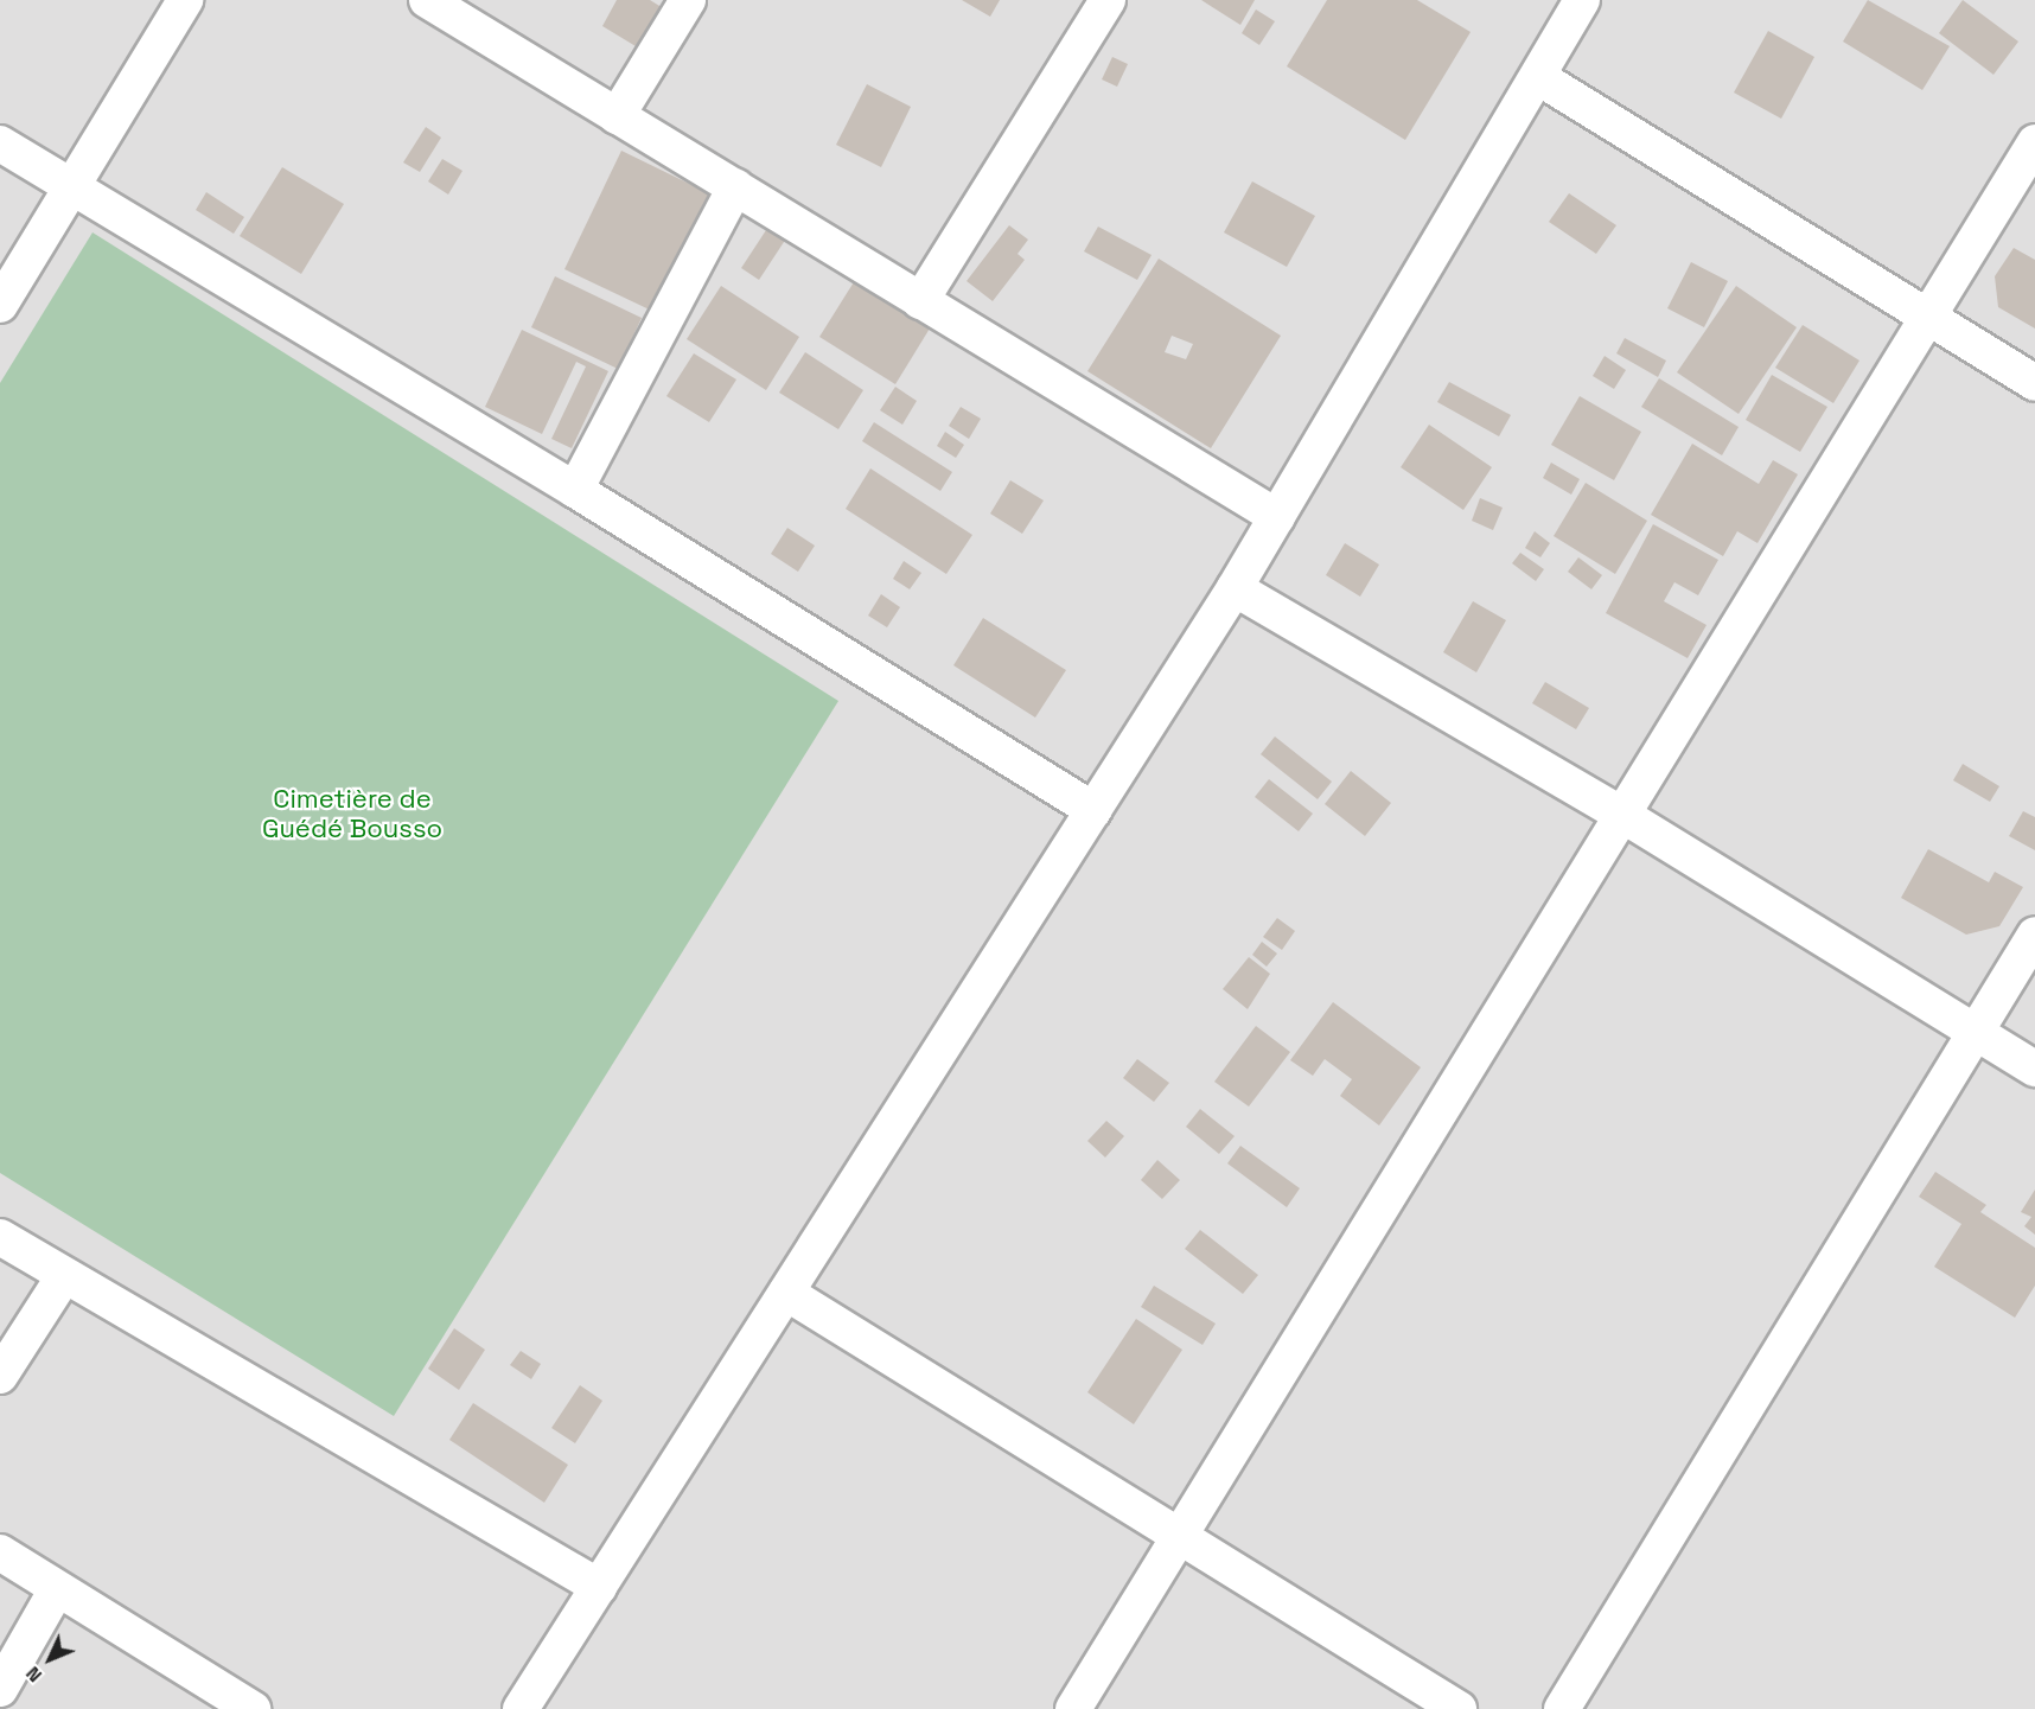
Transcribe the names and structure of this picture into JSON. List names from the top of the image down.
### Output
{
  "parks": ["Cimetière de Guédé Bousso"],
  "north": "bottom left"
}
